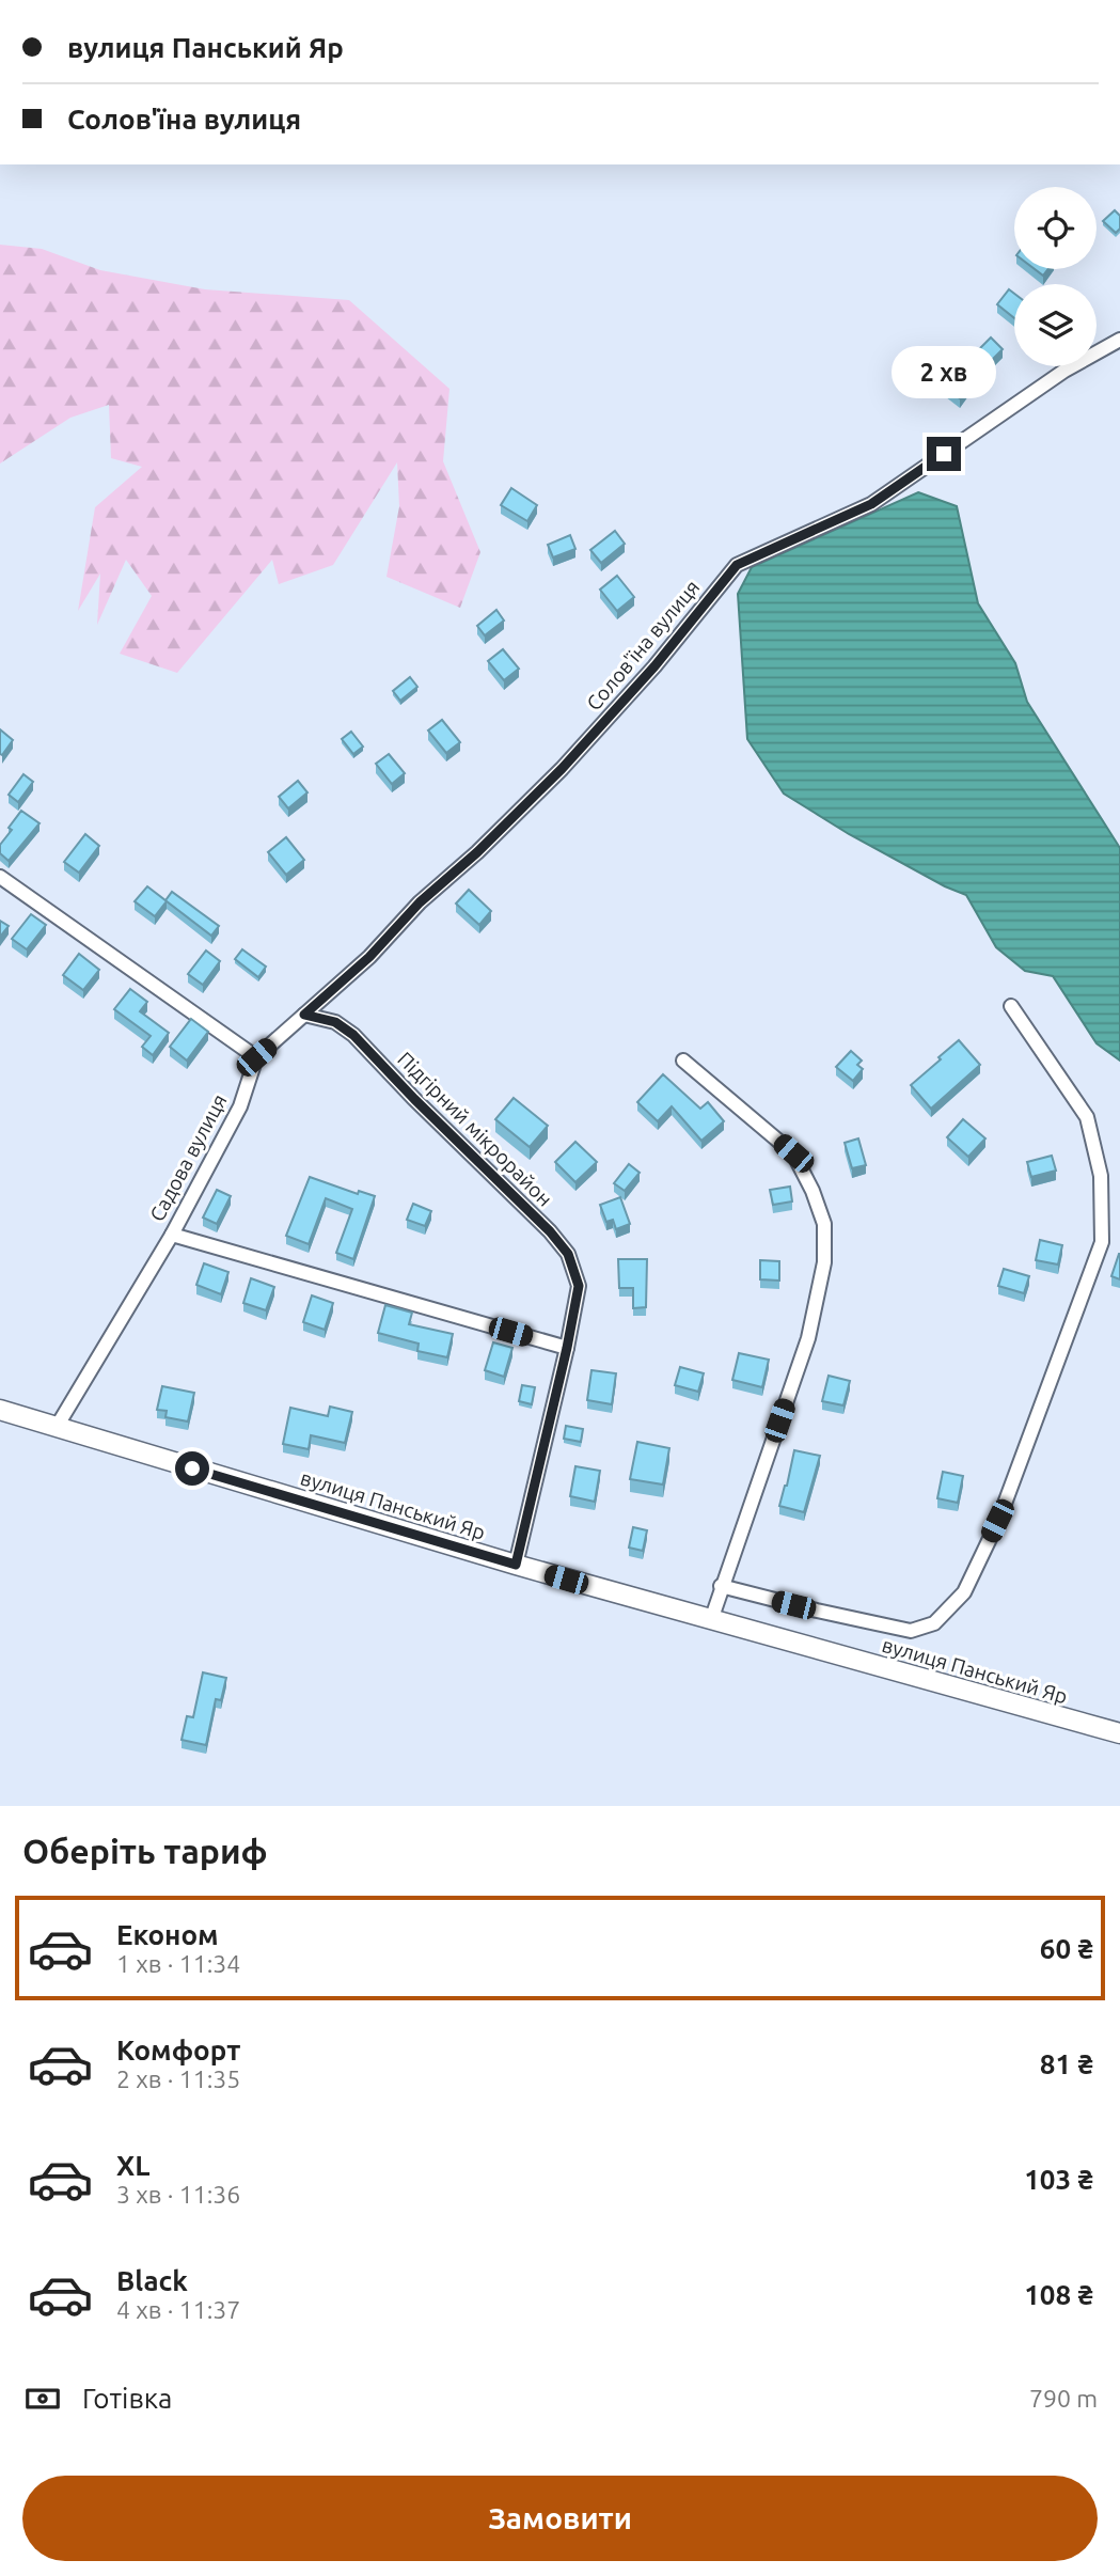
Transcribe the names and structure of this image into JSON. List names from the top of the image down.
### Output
{
  "streets": {
    "street": [
      "Солов'їна вулиця",
      "Підгірний мікрорайон",
      "Садова вулиця",
      "вулиця Панський Яр"
    ]
  },
  "crossings": [
    ["Солов'їна вулиця", "Підгірний мікрорайон"],
    ["Солов'їна вулиця", "Садова вулиця"],
    ["Підгірний мікрорайон", "вулиця Панський Яр"],
    ["Садова вулиця", "вулиця Панський Яр"]
  ],
  "page": {
    "banner": ["вулиця Панський Яр", "Солов'їна вулиця"],
    "bubble": "2 хв",
    "heading": "Оберіть тариф",
    "list": [
      {
        "name": "Економ",
        "note": "1 хв · 11:34",
        "value": "60 ₴"
      },
      {
        "name": "Комфорт",
        "note": "2 хв · 11:35",
        "value": "81 ₴"
      },
      {
        "name": "XL",
        "note": "3 хв · 11:36",
        "value": "103 ₴"
      },
      {
        "name": "Black",
        "note": "4 хв · 11:37",
        "value": "108 ₴"
      }
    ],
    "pay": ["Готівка", "790 m"],
    "buttons": "Замовити"
  }
}
